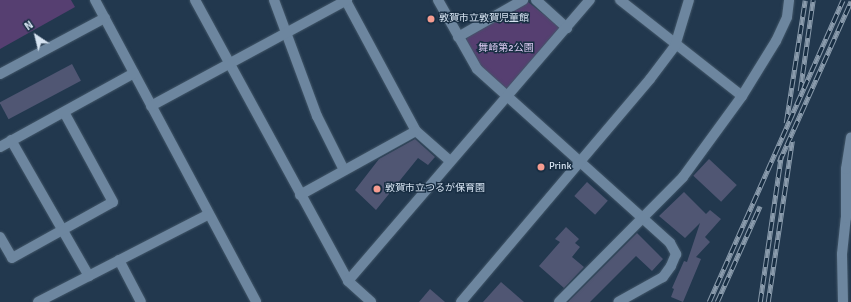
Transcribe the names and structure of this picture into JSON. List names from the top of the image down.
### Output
{
  "parks": ["舞崎第2公園"],
  "places": ["敦賀市立敦賀児童館", "Prink", "敦賀市立つるが保育園"],
  "north": "top left"
}
